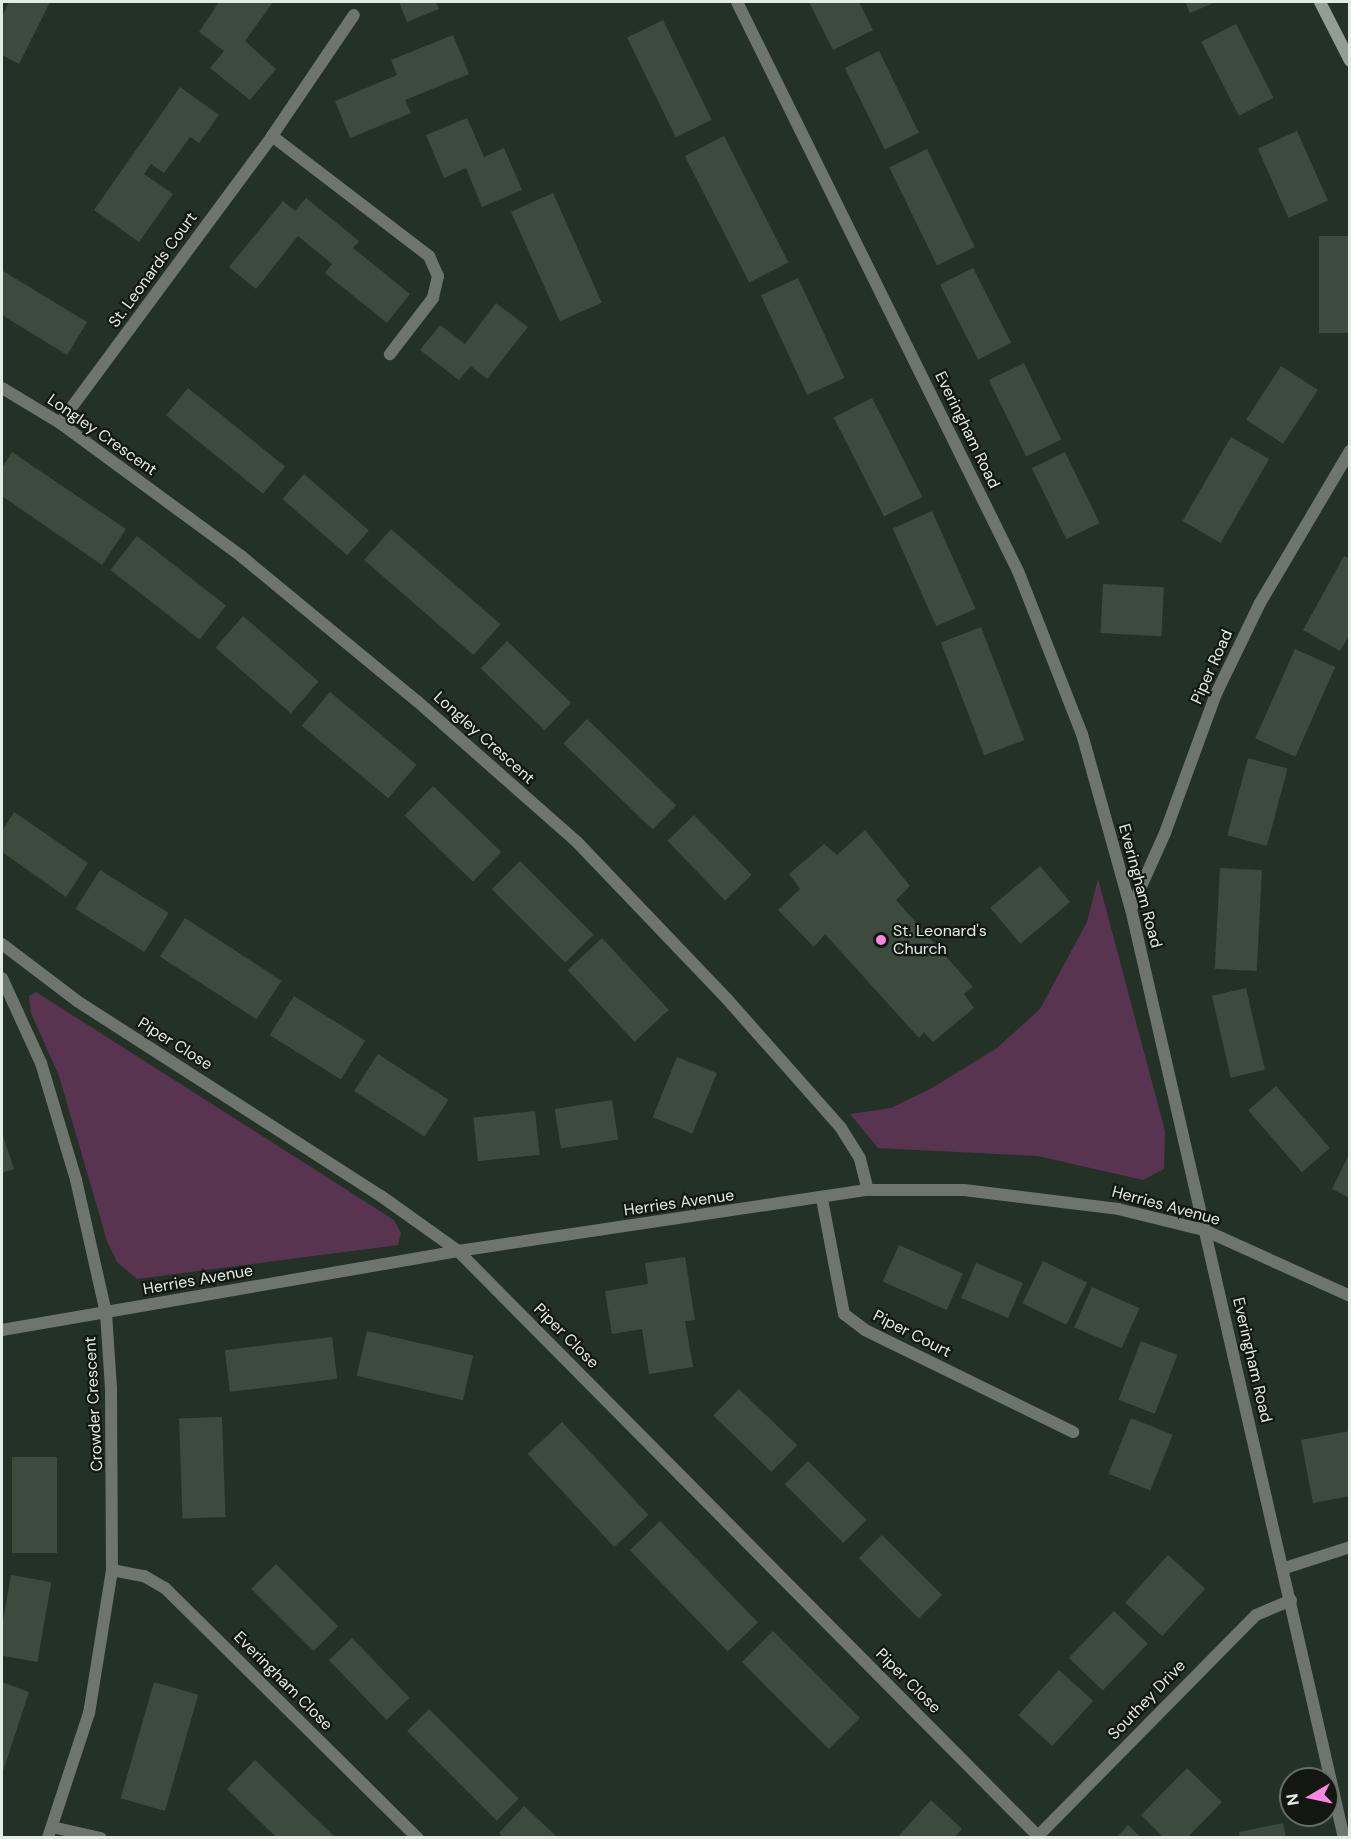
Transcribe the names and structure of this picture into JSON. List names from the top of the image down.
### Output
{
  "streets": {
    "street": [
      "St. Leonards Court",
      "Everingham Road",
      "Longley Crescent",
      "Piper Road",
      "Piper Close",
      "Herries Avenue",
      "Piper Court",
      "Crowder Crescent",
      "Everingham Close",
      "Southey Drive"
    ]
  },
  "crossings": [
    ["St. Leonards Court", "Longley Crescent"],
    ["Everingham Road", "Piper Road"],
    ["Everingham Road", "Herries Avenue"],
    ["Everingham Road", "Southey Drive"],
    ["Longley Crescent", "Herries Avenue"],
    ["Piper Close", "Herries Avenue"],
    ["Piper Close", "Southey Drive"],
    ["Herries Avenue", "Piper Court"],
    ["Herries Avenue", "Crowder Crescent"],
    ["Crowder Crescent", "Everingham Close"]
  ],
  "places": ["St. Leonard's Church"],
  "north": "left"
}
